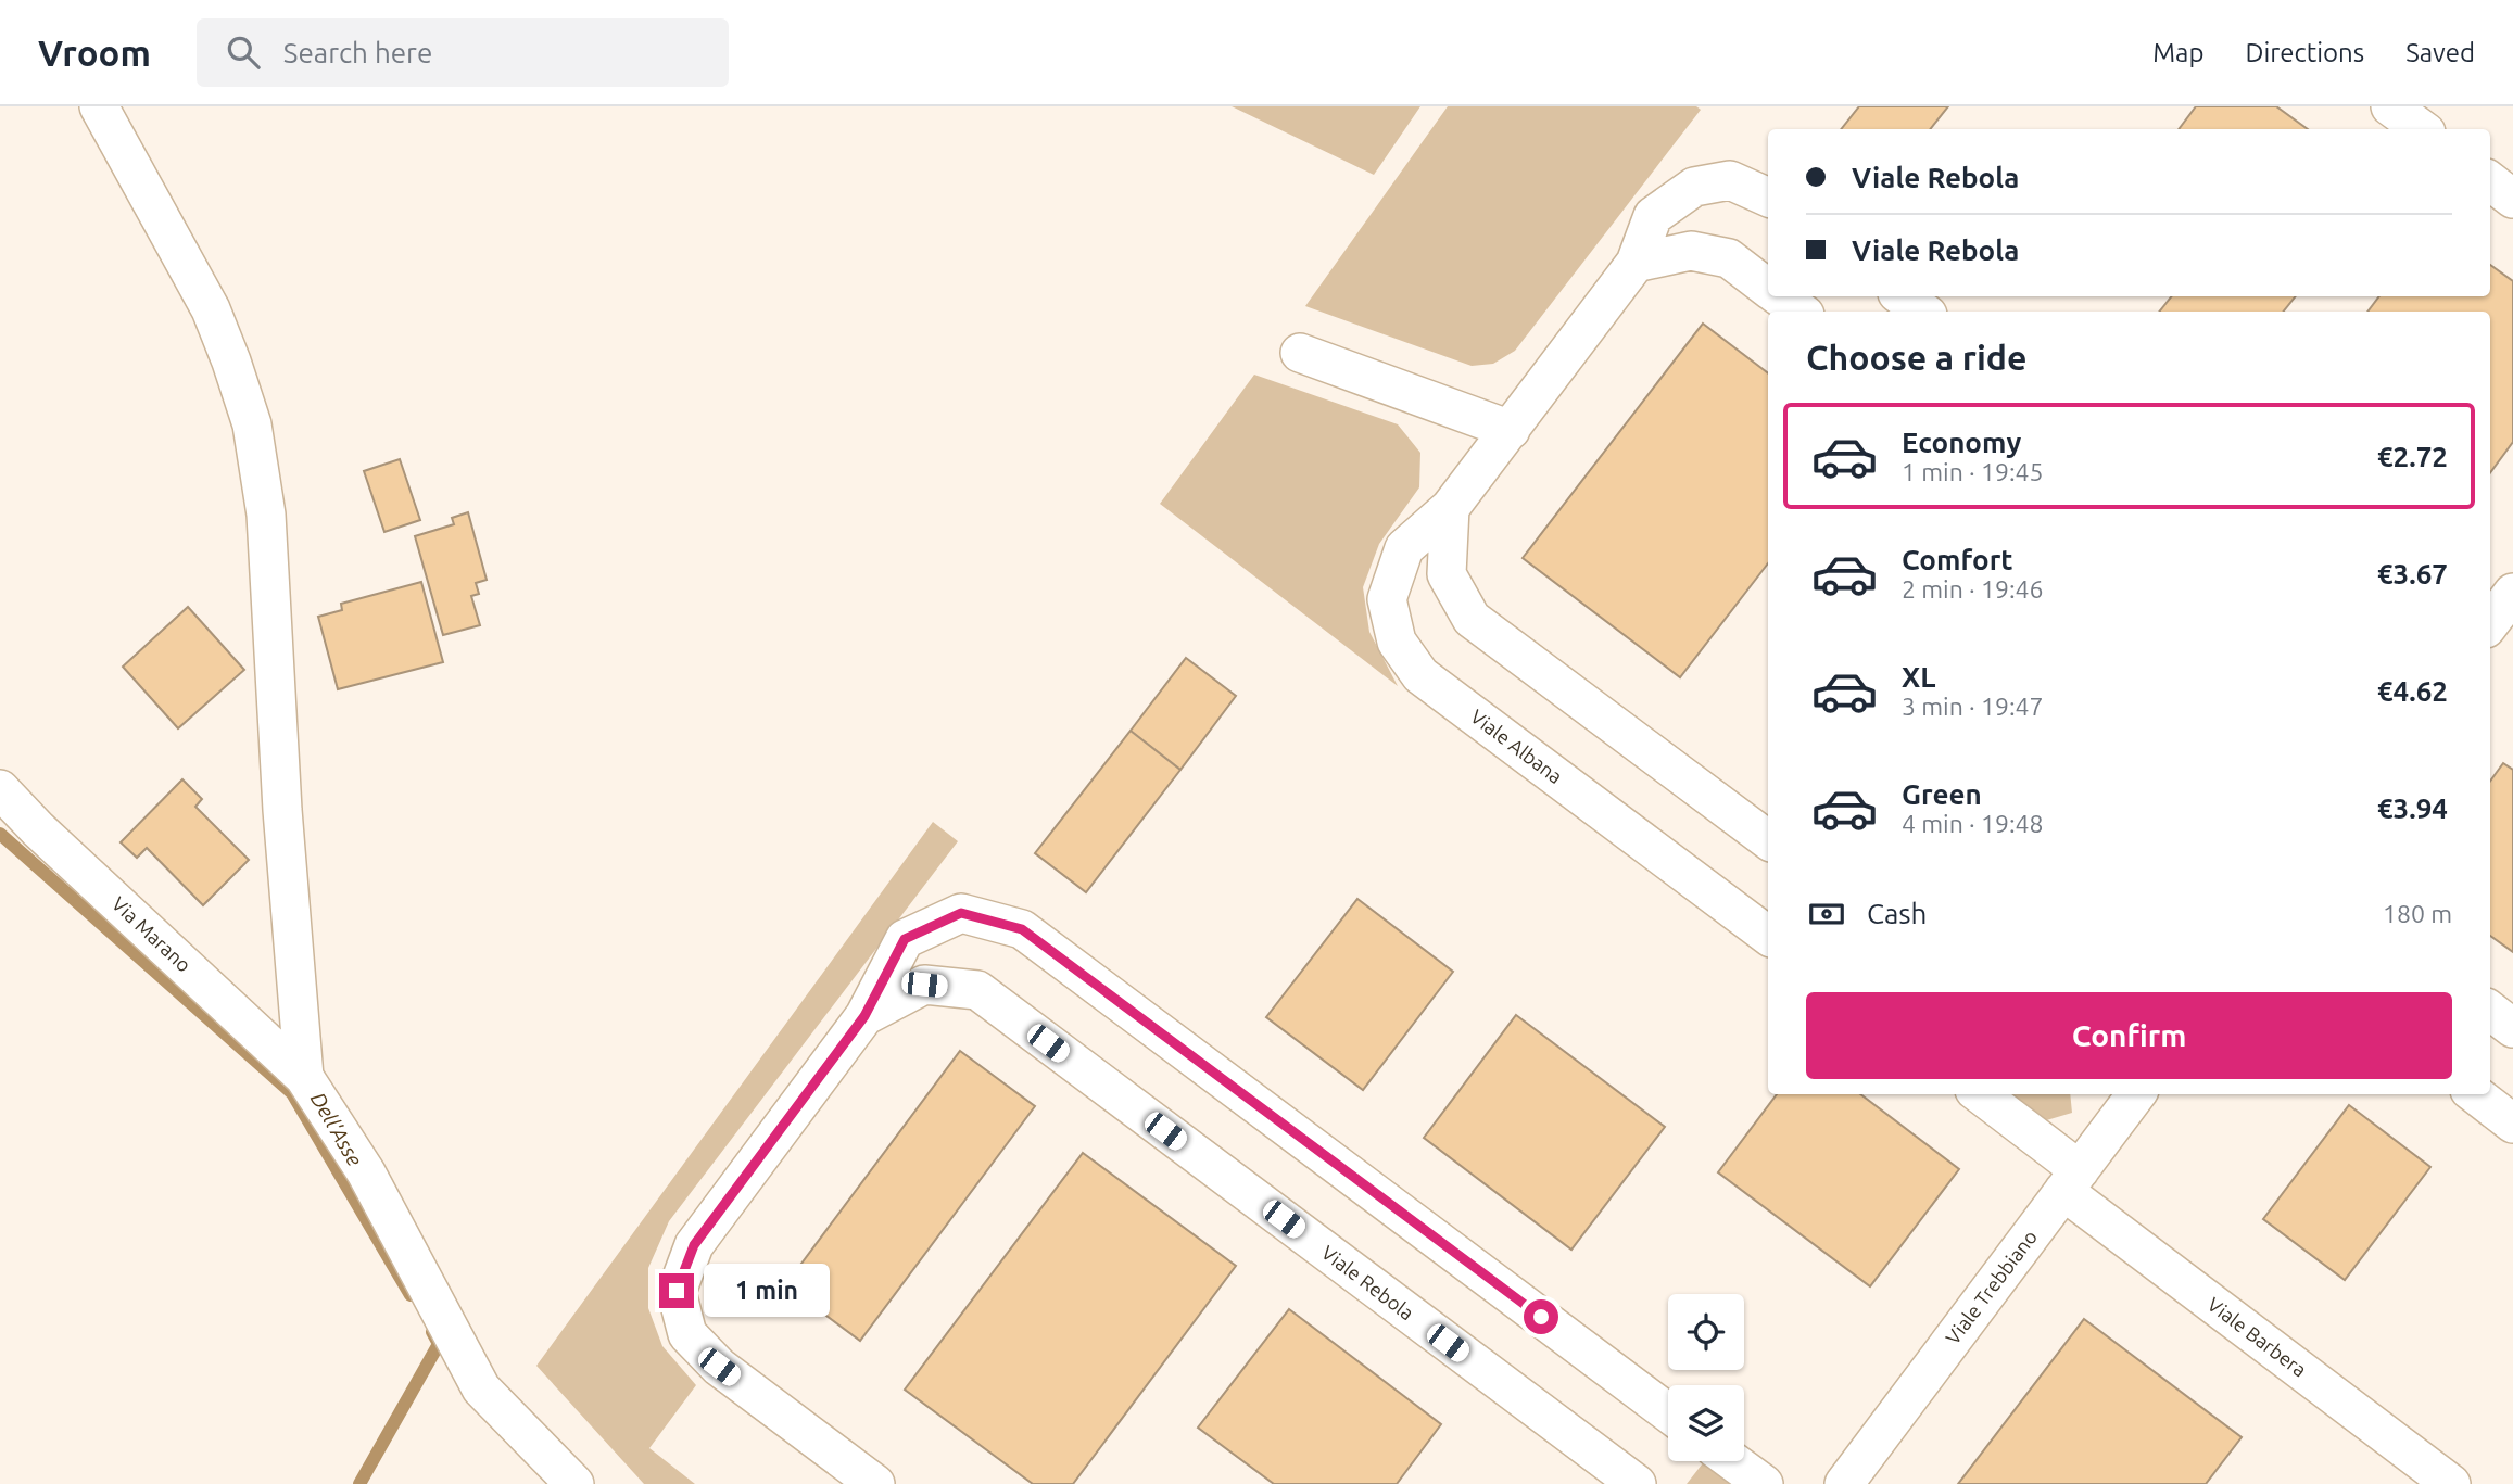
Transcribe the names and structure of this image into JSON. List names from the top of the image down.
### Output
{
  "streets": {
    "street": [
      "Viale Albana",
      "Via Marano",
      "Viale Rebola",
      "Viale Trebbiano",
      "Viale Barbera"
    ]
  },
  "crossings": [
    ["Viale Trebbiano", "Viale Barbera"]
  ],
  "water": ["Dell'Asse"],
  "page": {
    "header": "Vroom",
    "search": "Search here",
    "nav": ["Map", "Directions", "Saved"],
    "banner": ["Viale Rebola", "Viale Rebola"],
    "heading": "Choose a ride",
    "list": [
      {
        "name": "Economy",
        "note": "1 min · 19:45",
        "value": "€2.72"
      },
      {
        "name": "Comfort",
        "note": "2 min · 19:46",
        "value": "€3.67"
      },
      {
        "name": "XL",
        "note": "3 min · 19:47",
        "value": "€4.62"
      },
      {
        "name": "Green",
        "note": "4 min · 19:48",
        "value": "€3.94"
      }
    ],
    "pay": ["Cash", "180 m"],
    "buttons": "Confirm",
    "bubble": "1 min"
  }
}
